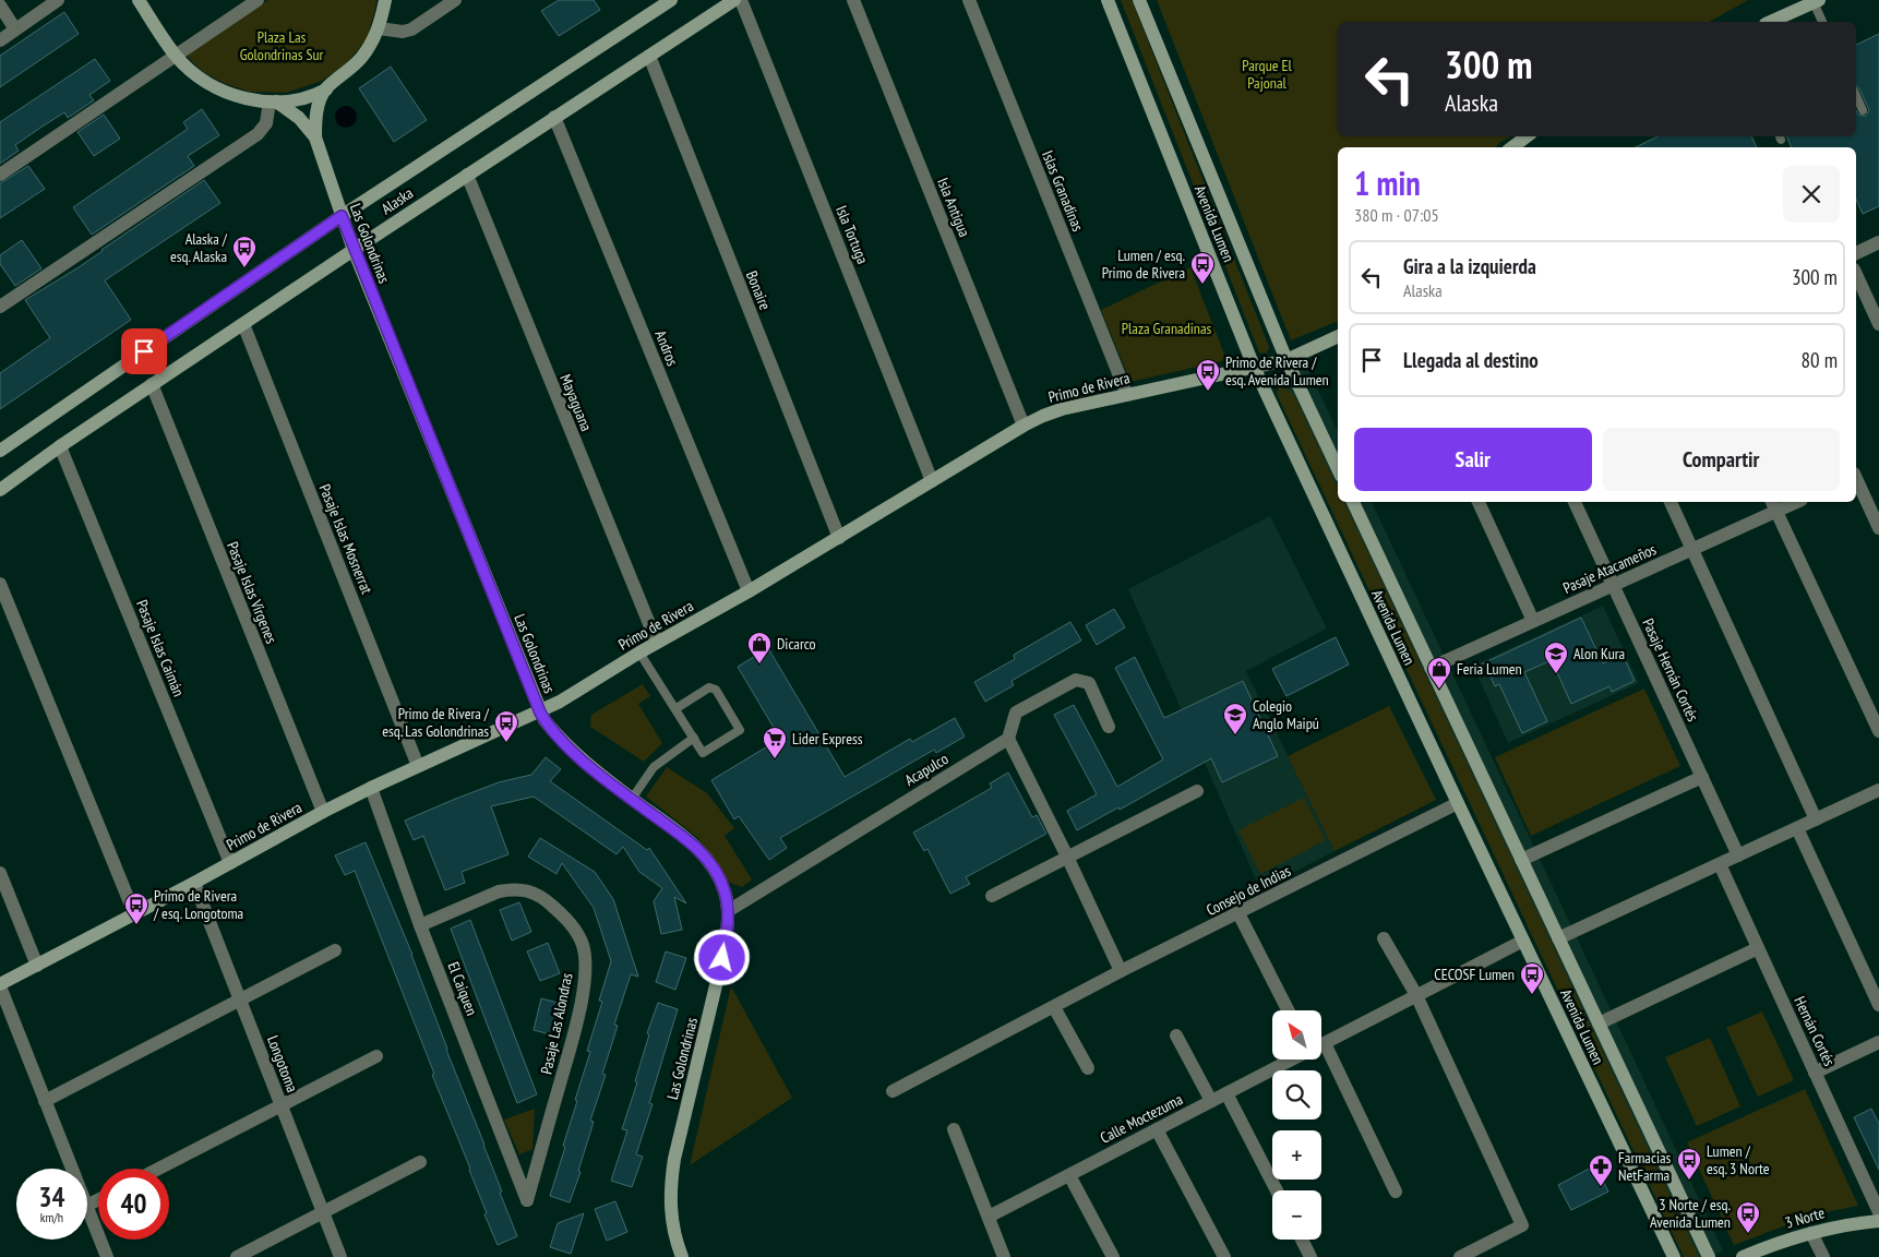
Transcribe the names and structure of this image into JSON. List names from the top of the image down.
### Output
{
  "streets": {
    "street": [
      "Islas Granadinas",
      "Alaska",
      "Isla Antigua",
      "Avenida Lumen",
      "Isla Tortuga",
      "Las Golondrinas",
      "Bonaire",
      "Andros",
      "Primo de Rivera",
      "Mayaguana",
      "Pasaje Islas Mosnerrat",
      "Pasaje Atacameños",
      "Pasaje Islas Vírgenes",
      "Pasaje Islas Caimán",
      "Pasaje Hernán Cortés",
      "Acapulco",
      "Consejo de Indias",
      "El Caiquen",
      "Pasaje Las Alondras",
      "Hernán Cortés",
      "Longotoma",
      "Calle Moctezuma",
      "3 Norte"
    ]
  },
  "crossings": [
    ["Islas Granadinas", "Primo de Rivera"],
    ["Alaska", "Las Golondrinas"],
    ["Alaska", "Bonaire"],
    ["Alaska", "Andros"],
    ["Alaska", "Mayaguana"],
    ["Alaska", "Pasaje Islas Mosnerrat"],
    ["Alaska", "Pasaje Islas Vírgenes"],
    ["Alaska", "Pasaje Islas Caimán"],
    ["Isla Antigua", "Primo de Rivera"],
    ["Avenida Lumen", "Primo de Rivera"],
    ["Avenida Lumen", "Pasaje Atacameños"],
    ["Avenida Lumen", "Consejo de Indias"],
    ["Avenida Lumen", "Calle Moctezuma"],
    ["Isla Tortuga", "Primo de Rivera"],
    ["Las Golondrinas", "Primo de Rivera"],
    ["Las Golondrinas", "Acapulco"],
    ["Bonaire", "Primo de Rivera"],
    ["Andros", "Primo de Rivera"],
    ["Primo de Rivera", "Mayaguana"],
    ["Primo de Rivera", "Pasaje Islas Mosnerrat"],
    ["Primo de Rivera", "Pasaje Islas Vírgenes"],
    ["Primo de Rivera", "Pasaje Islas Caimán"],
    ["Primo de Rivera", "El Caiquen"],
    ["Primo de Rivera", "Longotoma"],
    ["Pasaje Atacameños", "Pasaje Hernán Cortés"],
    ["El Caiquen", "Pasaje Las Alondras"]
  ],
  "parks": ["Plaza Las Golondrinas Sur", "Parque El Pajonal", "Plaza Granadinas"],
  "places": {
    "bus stop": [
      "Alaska / esq. Alaska",
      "Lumen / esq. Primo de Rivera",
      "Primo de Rivera / esq. Avenida Lumen",
      "Primo de Rivera / esq. Las Golondrinas",
      "Primo de Rivera / esq. Longotoma",
      "CECOSF Lumen",
      "Lumen / esq. 3 Norte",
      "3 Norte / esq. Avenida Lumen"
    ],
    "shop": ["Dicarco", "Feria Lumen"],
    "school or university": ["Alon Kura", "Colegio Anglo Maipú"],
    "supermarket": ["Lider Express"],
    "pharmacy": ["Farmacias NetFarma"]
  },
  "north": "top left",
  "page": {
    "turn": ["300 m", "Alaska"],
    "heading": ["1 min", "380 m · 07:05"],
    "list": [
      {
        "name": "Gira a la izquierda",
        "note": "Alaska",
        "value": "300 m"
      },
      {
        "name": "Llegada al destino",
        "value": "80 m"
      }
    ],
    "buttons": ["Salir", "Compartir"],
    "map_buttons": ["+", "−"],
    "speed": "34 km/h",
    "limit": "40"
  }
}
